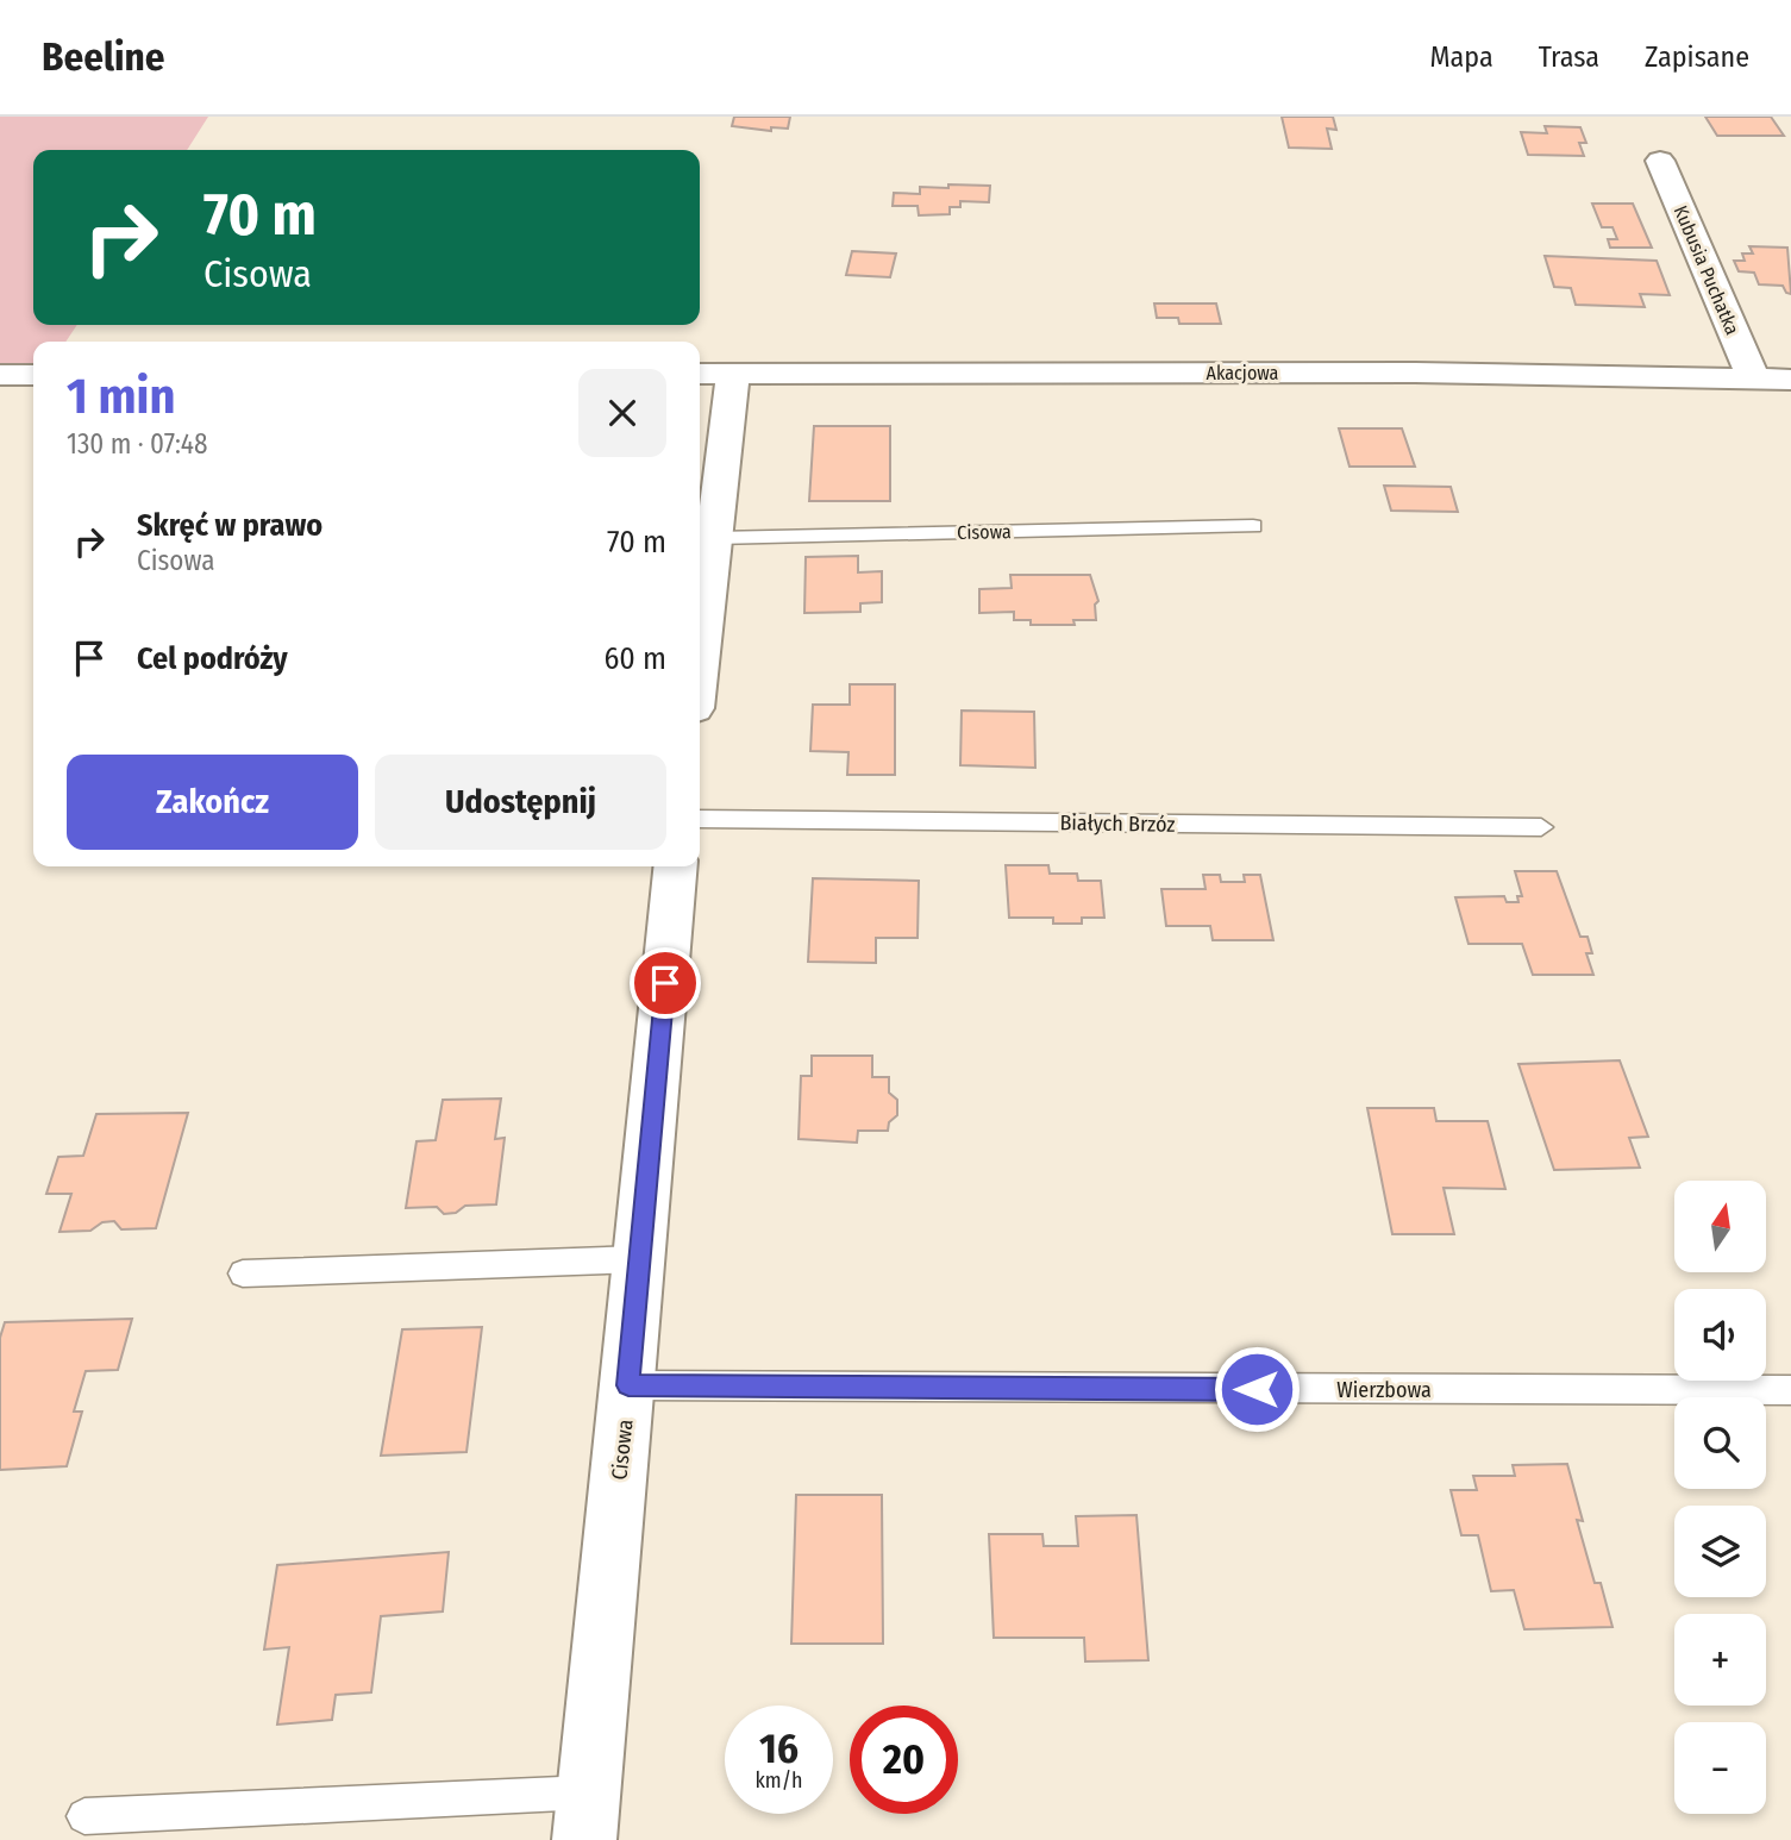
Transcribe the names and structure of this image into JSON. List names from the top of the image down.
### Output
{
  "streets": {
    "street": ["Kubusia Puchatka", "Akacjowa", "Cisowa"],
    "lane": ["Białych Brzóz", "Wierzbowa"]
  },
  "crossings": [
    ["Kubusia Puchatka", "Akacjowa"],
    ["Cisowa", "Wierzbowa"]
  ],
  "north": "top",
  "page": {
    "header": "Beeline",
    "nav": ["Mapa", "Trasa", "Zapisane"],
    "turn": ["70 m", "Cisowa"],
    "heading": ["1 min", "130 m · 07:48"],
    "list": [
      {
        "name": "Skręć w prawo",
        "note": "Cisowa",
        "value": "70 m"
      },
      {
        "name": "Cel podróży",
        "value": "60 m"
      }
    ],
    "buttons": ["Zakończ", "Udostępnij"],
    "map_buttons": ["+", "−"],
    "speed": "16 km/h",
    "limit": "20"
  }
}
